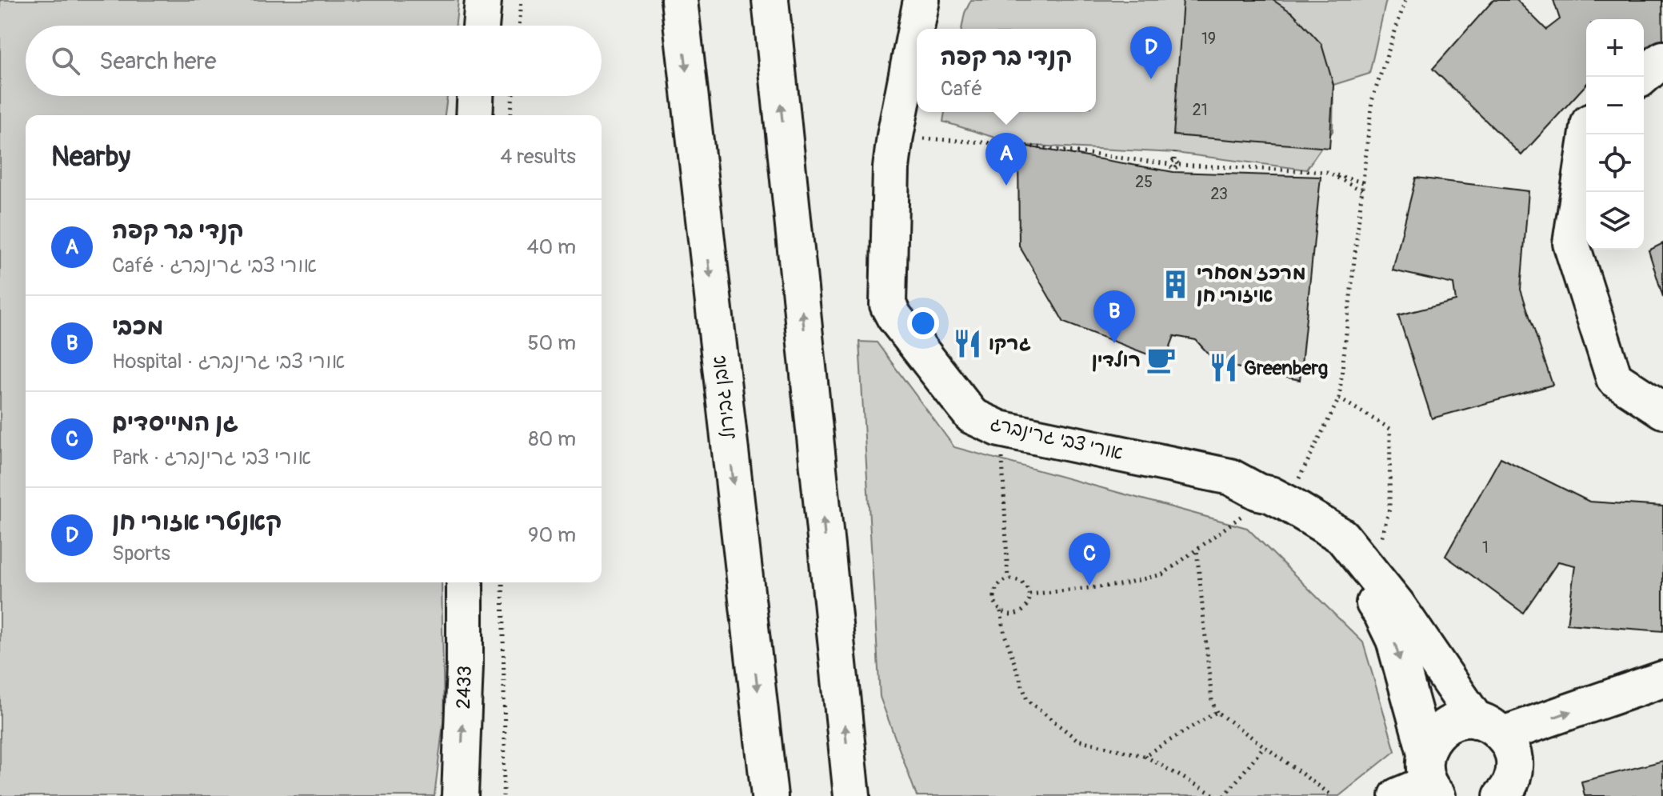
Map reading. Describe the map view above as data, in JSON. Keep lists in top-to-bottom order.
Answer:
{
  "streets": {
    "street": ["אבן גבירול", "אורי צבי גרינברג", "2433"]
  },
  "one_way": ["2433"],
  "places": {
    "building": ["מרכז מסחרי איזורי חן"],
    "restaurant": ["גרקו", "Greenberg"],
    "cafe": ["רולדין"]
  },
  "house_numbers": [
    "19",
    "21",
    "25",
    "23",
    "1"
  ],
  "page": {
    "map_buttons": ["+", "−"],
    "search": "Search here",
    "pins": [
      "D",
      "A",
      "B",
      "C"
    ],
    "popup": ["קנדי בר קפה", "Café"],
    "heading": ["Nearby", "4 results"],
    "list": [
      {
        "mark": "A",
        "name": "קנדי בר קפה",
        "note": "Café · אורי צבי גרינברג",
        "value": "40 m"
      },
      {
        "mark": "B",
        "name": "מכבי",
        "note": "Hospital · אורי צבי גרינברג",
        "value": "50 m"
      },
      {
        "mark": "C",
        "name": "גן המייסדים",
        "note": "Park · אורי צבי גרינברג",
        "value": "80 m"
      },
      {
        "mark": "D",
        "name": "קאנטרי אזורי חן",
        "note": "Sports",
        "value": "90 m"
      }
    ]
  }
}
